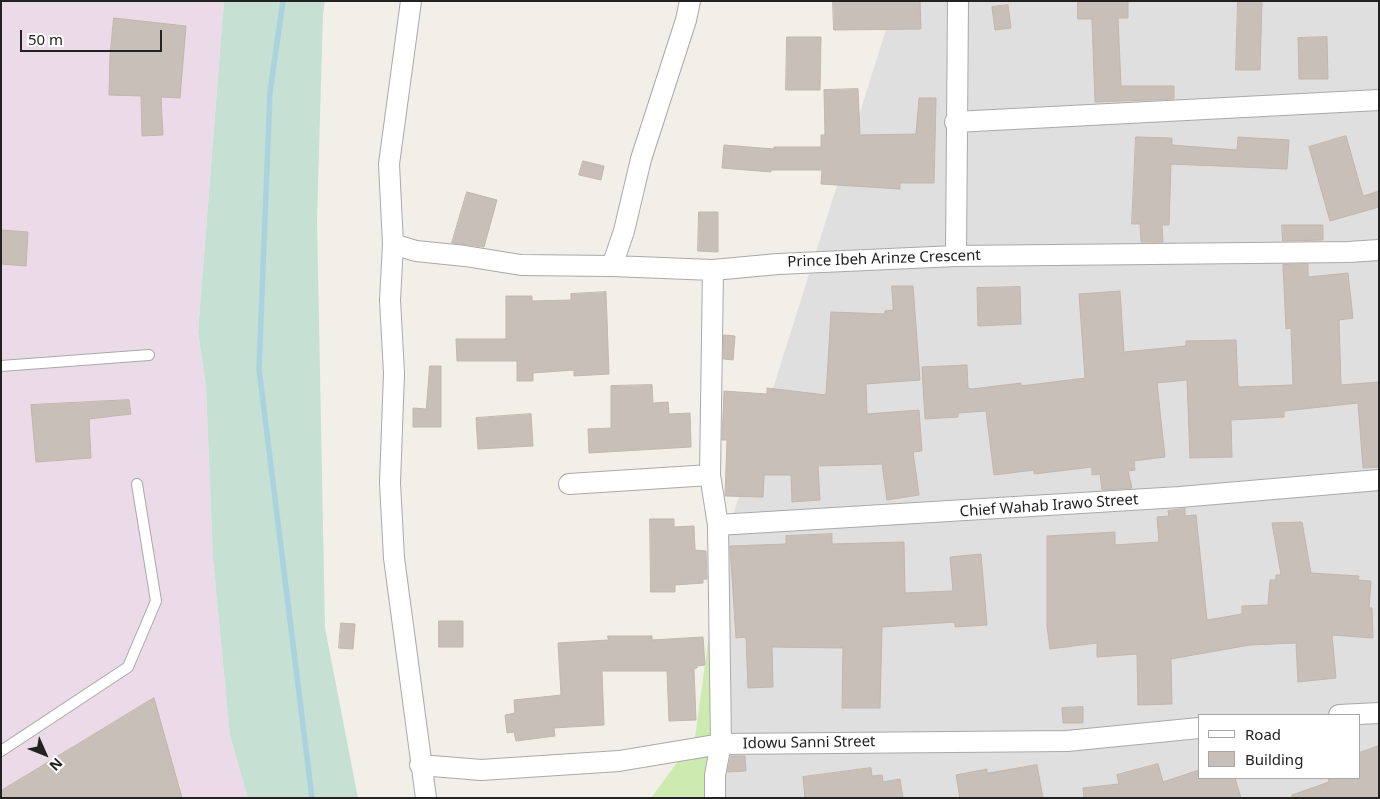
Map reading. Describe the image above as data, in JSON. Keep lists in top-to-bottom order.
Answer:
{
  "streets": {
    "street": ["Prince Ibeh Arinze Crescent", "Chief Wahab Irawo Street", "Idowu Sanni Street"]
  },
  "legend": ["Road", "Building"],
  "scale_bar": "50 m",
  "north": "bottom right"
}
